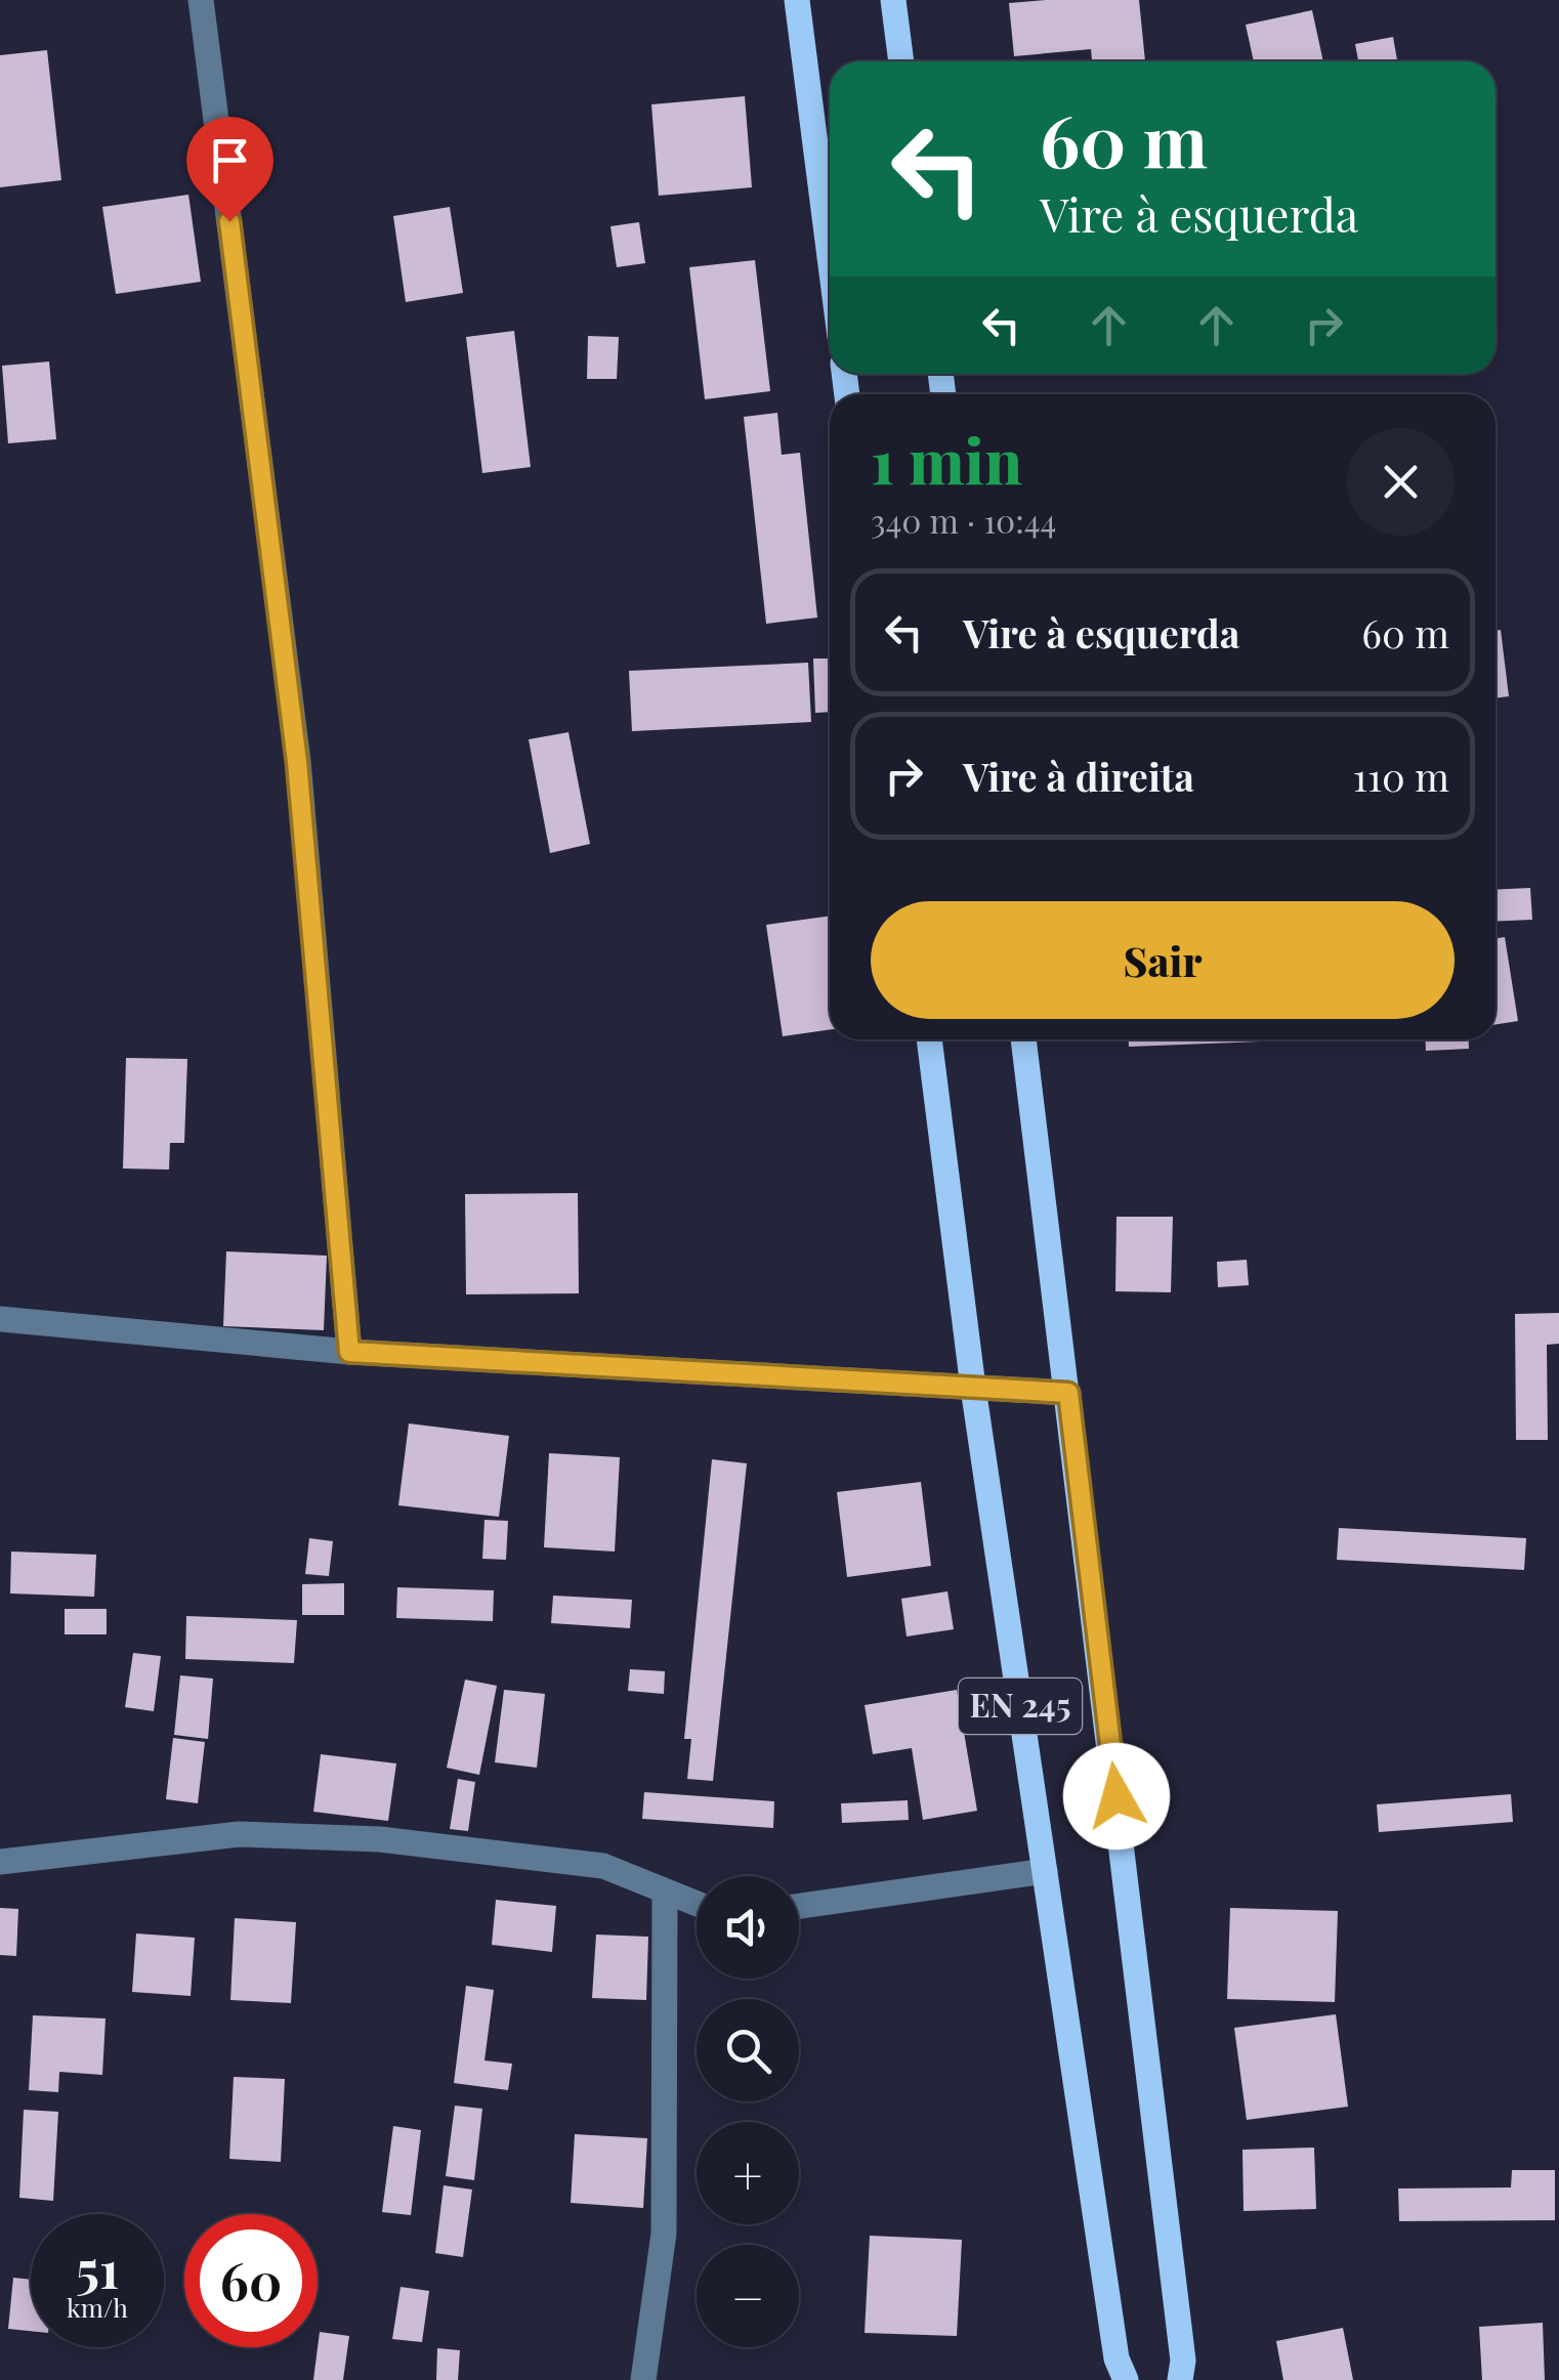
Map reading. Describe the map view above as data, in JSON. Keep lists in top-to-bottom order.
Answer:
{
  "streets": {
    "main road": ["EN 245"]
  },
  "page": {
    "turn": ["60 m", "Vire à esquerda"],
    "heading": ["1 min", "340 m · 10:44"],
    "list": [
      {
        "name": "Vire à esquerda",
        "value": "60 m"
      },
      {
        "name": "Vire à direita",
        "value": "110 m"
      }
    ],
    "buttons": "Sair",
    "map_buttons": ["+", "−"],
    "speed": "51 km/h",
    "limit": "60"
  }
}
